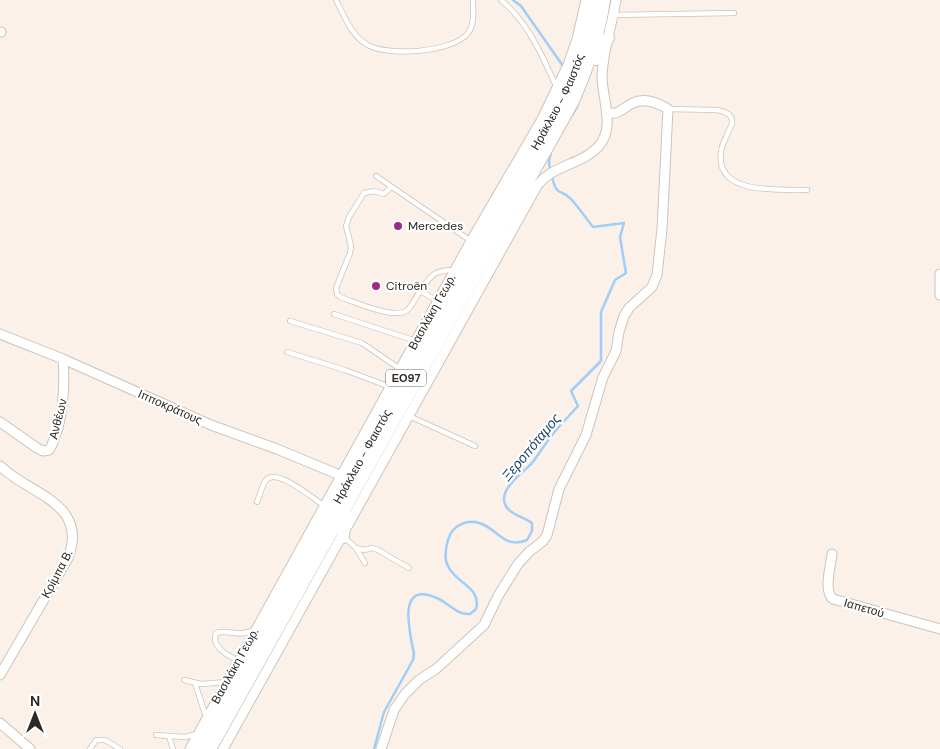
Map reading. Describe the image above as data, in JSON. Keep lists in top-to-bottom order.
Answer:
{
  "streets": {
    "main road": ["Ηράκλειο - Φαιστός", "ΕΟ97"],
    "street": [
      "Βασιλάκη Γεωρ.",
      "Ιπποκράτους",
      "Ανθέων",
      "Κρίμπα Β.",
      "Ιαπετού"
    ]
  },
  "crossings": [
    ["Βασιλάκη Γεωρ.", "Ιπποκράτους"],
    ["Ιπποκράτους", "Ανθέων"]
  ],
  "water": ["Ξεροπόταμος"],
  "places": ["Mercedes", "Citroën"],
  "north": "top"
}
